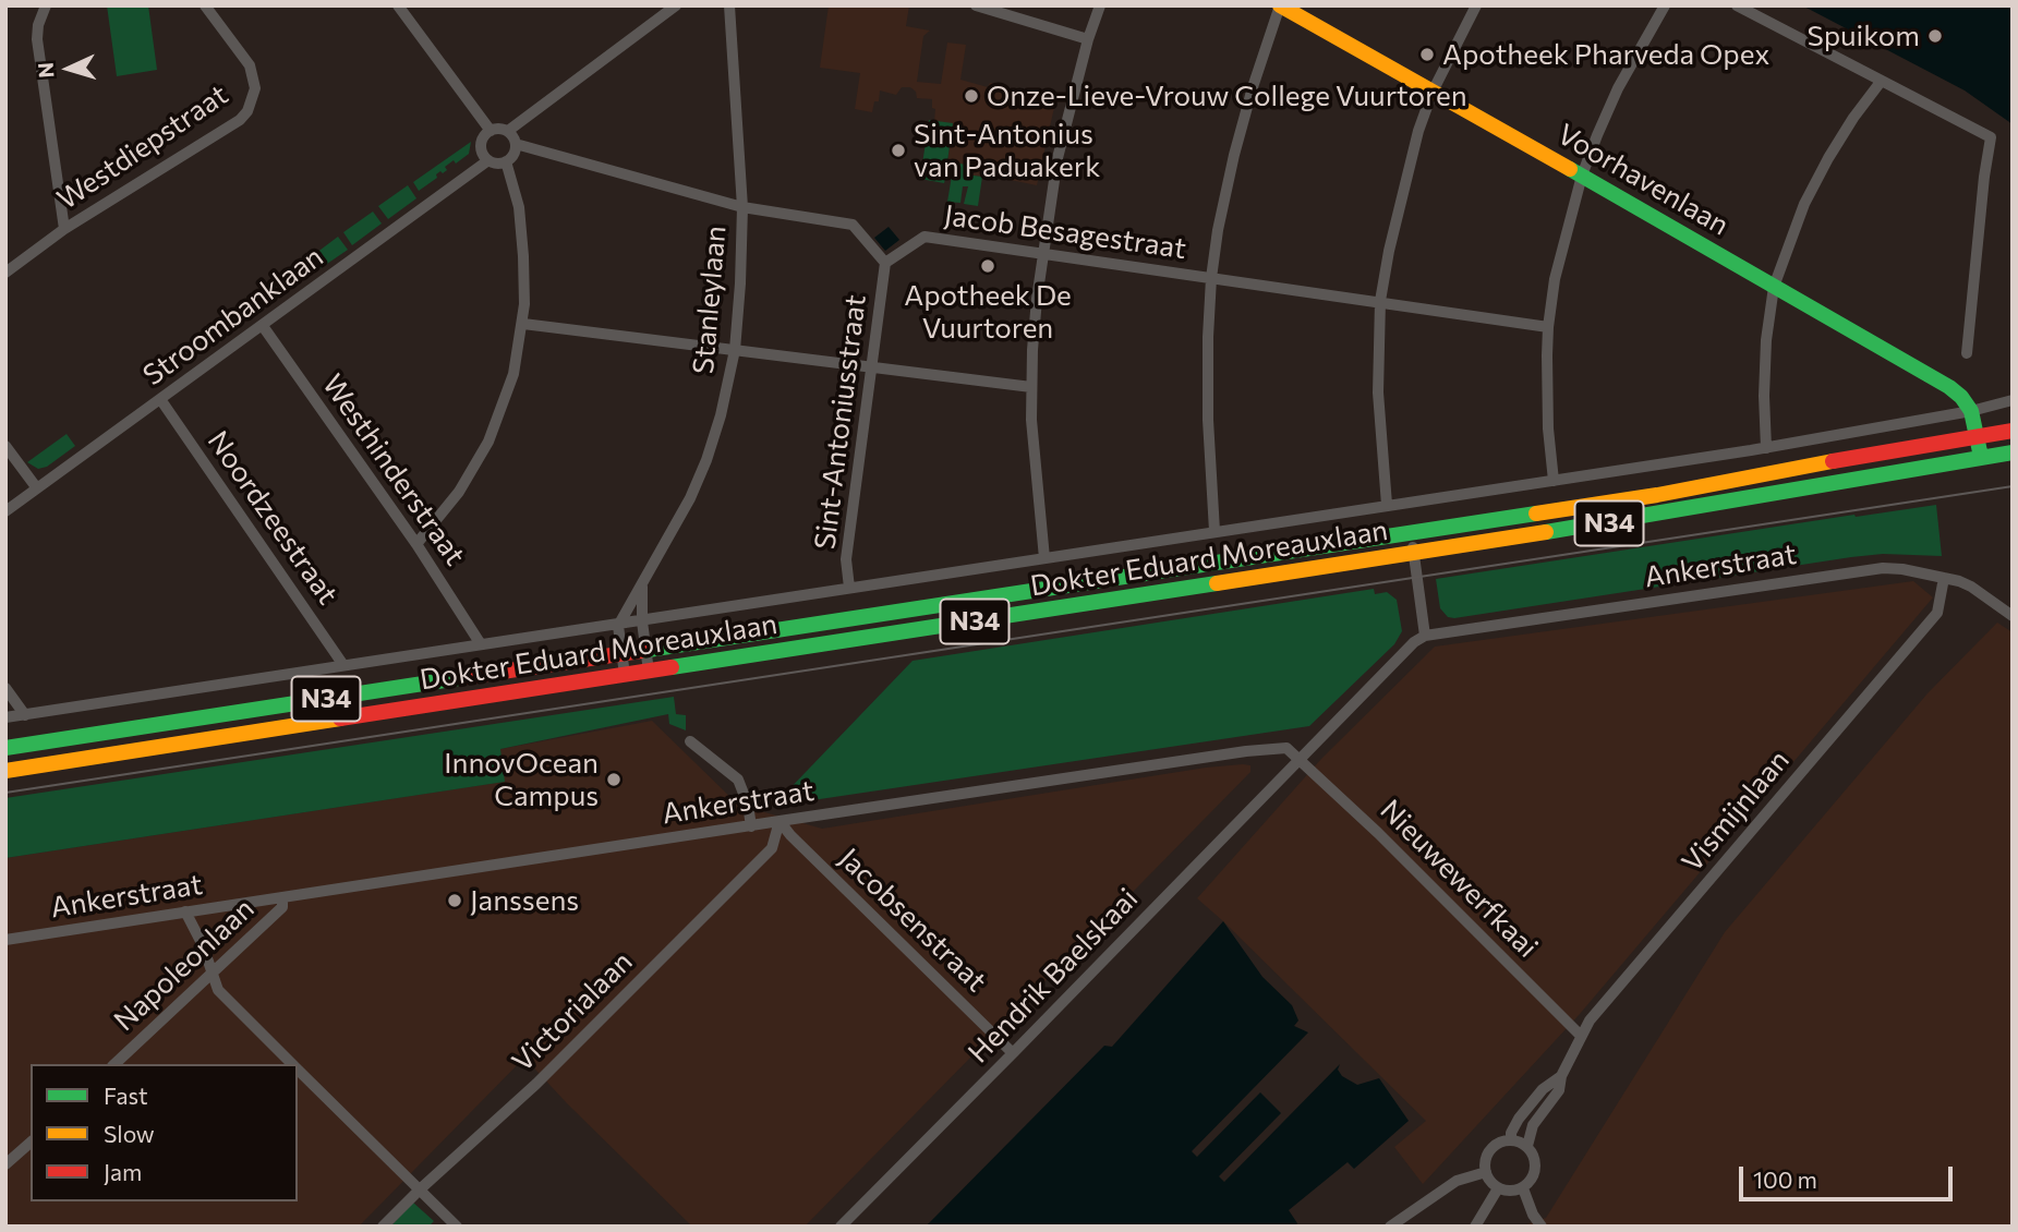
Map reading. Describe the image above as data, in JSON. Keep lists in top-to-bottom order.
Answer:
{
  "streets": {
    "main road": ["Voorhavenlaan", "N34", "Dokter Eduard Moreauxlaan"],
    "street": [
      "Westdiepstraat",
      "Jacob Besagestraat",
      "Stanleylaan",
      "Stroombanklaan",
      "Sint-Antoniusstraat",
      "Westhinderstraat",
      "Noordzeestraat",
      "Ankerstraat",
      "Vismijnlaan",
      "Nieuwewerfkaai",
      "Jacobsenstraat",
      "Napoleonlaan",
      "Hendrik Baelskaai",
      "Victorialaan"
    ]
  },
  "crossings": [
    ["Voorhavenlaan", "Dokter Eduard Moreauxlaan"],
    ["Jacob Besagestraat", "Sint-Antoniusstraat"],
    ["Stanleylaan", "Dokter Eduard Moreauxlaan"],
    ["Stroombanklaan", "Westhinderstraat"],
    ["Stroombanklaan", "Noordzeestraat"],
    ["Sint-Antoniusstraat", "Dokter Eduard Moreauxlaan"],
    ["Westhinderstraat", "Dokter Eduard Moreauxlaan"],
    ["Noordzeestraat", "Dokter Eduard Moreauxlaan"],
    ["Ankerstraat", "Vismijnlaan"],
    ["Ankerstraat", "Nieuwewerfkaai"],
    ["Ankerstraat", "Jacobsenstraat"],
    ["Ankerstraat", "Napoleonlaan"],
    ["Ankerstraat", "Hendrik Baelskaai"],
    ["Ankerstraat", "Victorialaan"],
    ["Vismijnlaan", "Nieuwewerfkaai"],
    ["Nieuwewerfkaai", "Hendrik Baelskaai"],
    ["Jacobsenstraat", "Hendrik Baelskaai"],
    ["Jacobsenstraat", "Victorialaan"]
  ],
  "places": [
    "Spuikom",
    "Apotheek Pharveda Opex",
    "Onze-Lieve-Vrouw College Vuurtoren",
    "Sint-Antonius van Paduakerk",
    "Apotheek De Vuurtoren",
    "InnovOcean Campus",
    "Janssens"
  ],
  "legend": ["Fast", "Slow", "Jam"],
  "scale_bar": "100 m",
  "north": "left"
}
